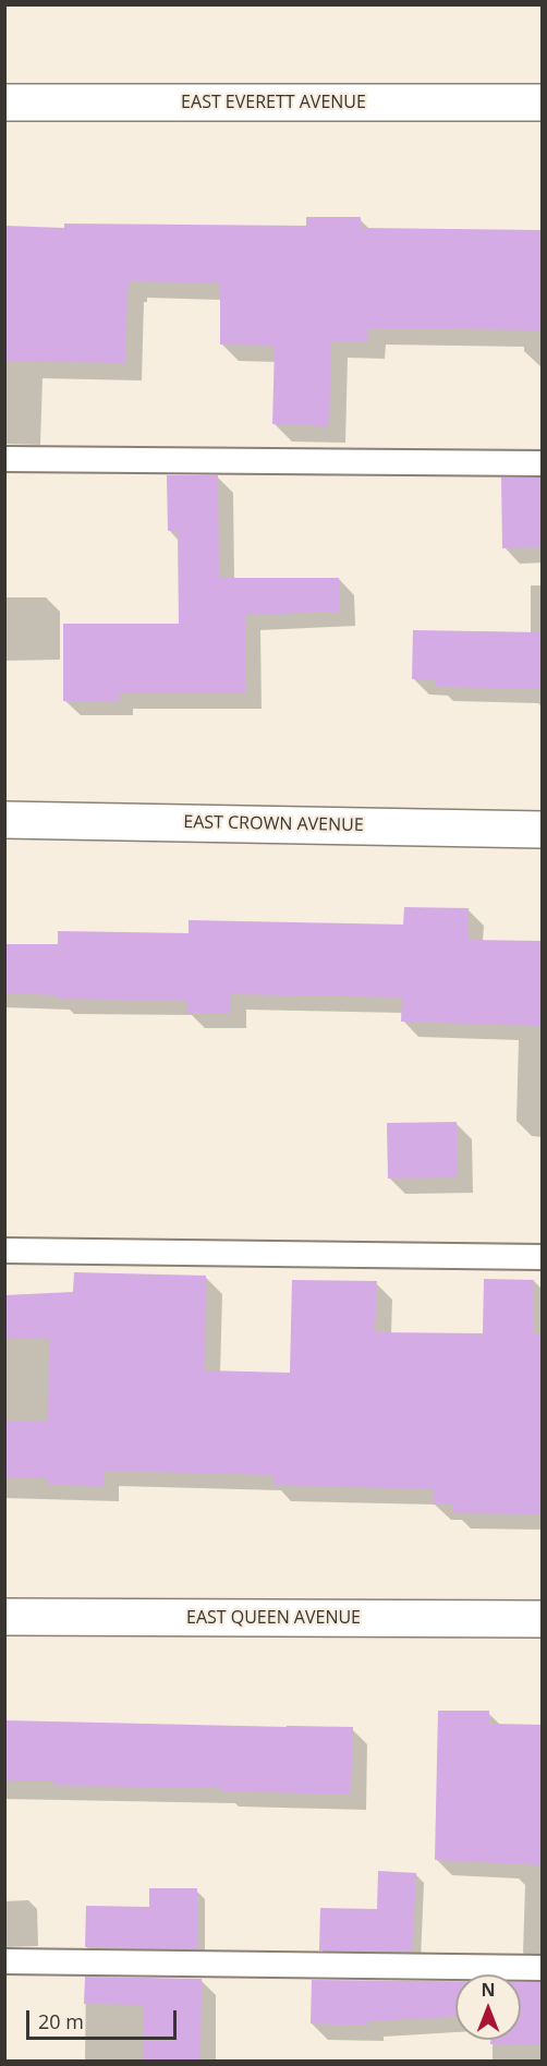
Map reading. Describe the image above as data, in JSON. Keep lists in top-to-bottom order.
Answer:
{
  "streets": {
    "street": ["EAST EVERETT AVENUE", "EAST CROWN AVENUE", "EAST QUEEN AVENUE"]
  },
  "scale_bar": "20 m",
  "north": "top"
}
